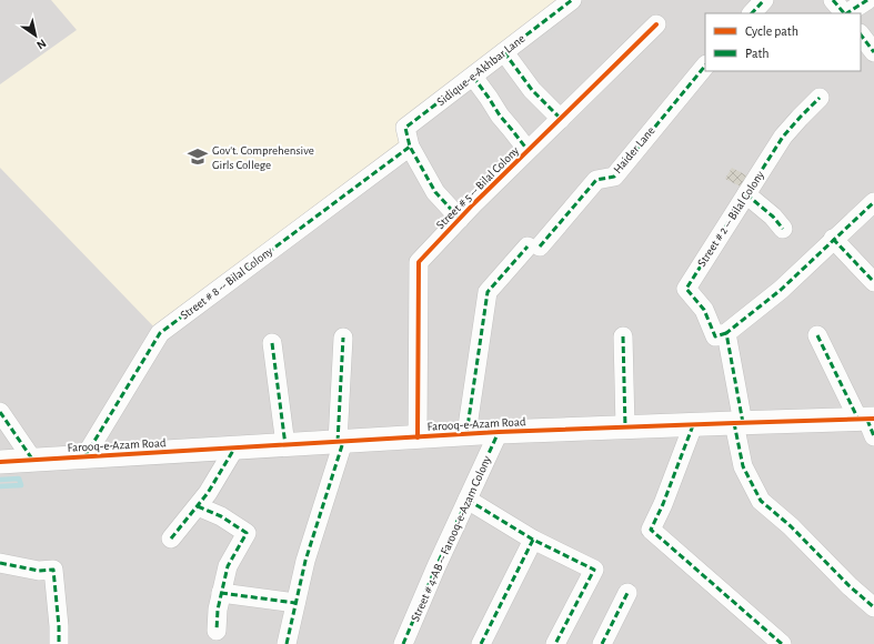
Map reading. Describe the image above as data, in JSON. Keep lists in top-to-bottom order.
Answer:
{
  "streets": {
    "street": [
      "Sidique-e-Akhbar Lane",
      "Haider Lane",
      "Street # 5 -- Bilal Colony",
      "Street # 2 -- Bilal Colony",
      "Street # 8 -- Bilal Colony",
      "Farooq-e-Azam Road",
      "Street # 4-AB -- Farooq-e-Azam Colony"
    ]
  },
  "crossings": [
    ["Sidique-e-Akhbar Lane", "Street # 8 -- Bilal Colony"],
    ["Haider Lane", "Farooq-e-Azam Road"],
    ["Street # 5 -- Bilal Colony", "Farooq-e-Azam Road"],
    ["Street # 8 -- Bilal Colony", "Farooq-e-Azam Road"],
    ["Farooq-e-Azam Road", "Street # 4-AB -- Farooq-e-Azam Colony"]
  ],
  "places": {
    "school or university": ["Gov't. Comprehensive Girls College"]
  },
  "legend": ["Cycle path", "Path"],
  "north": "bottom right"
}
